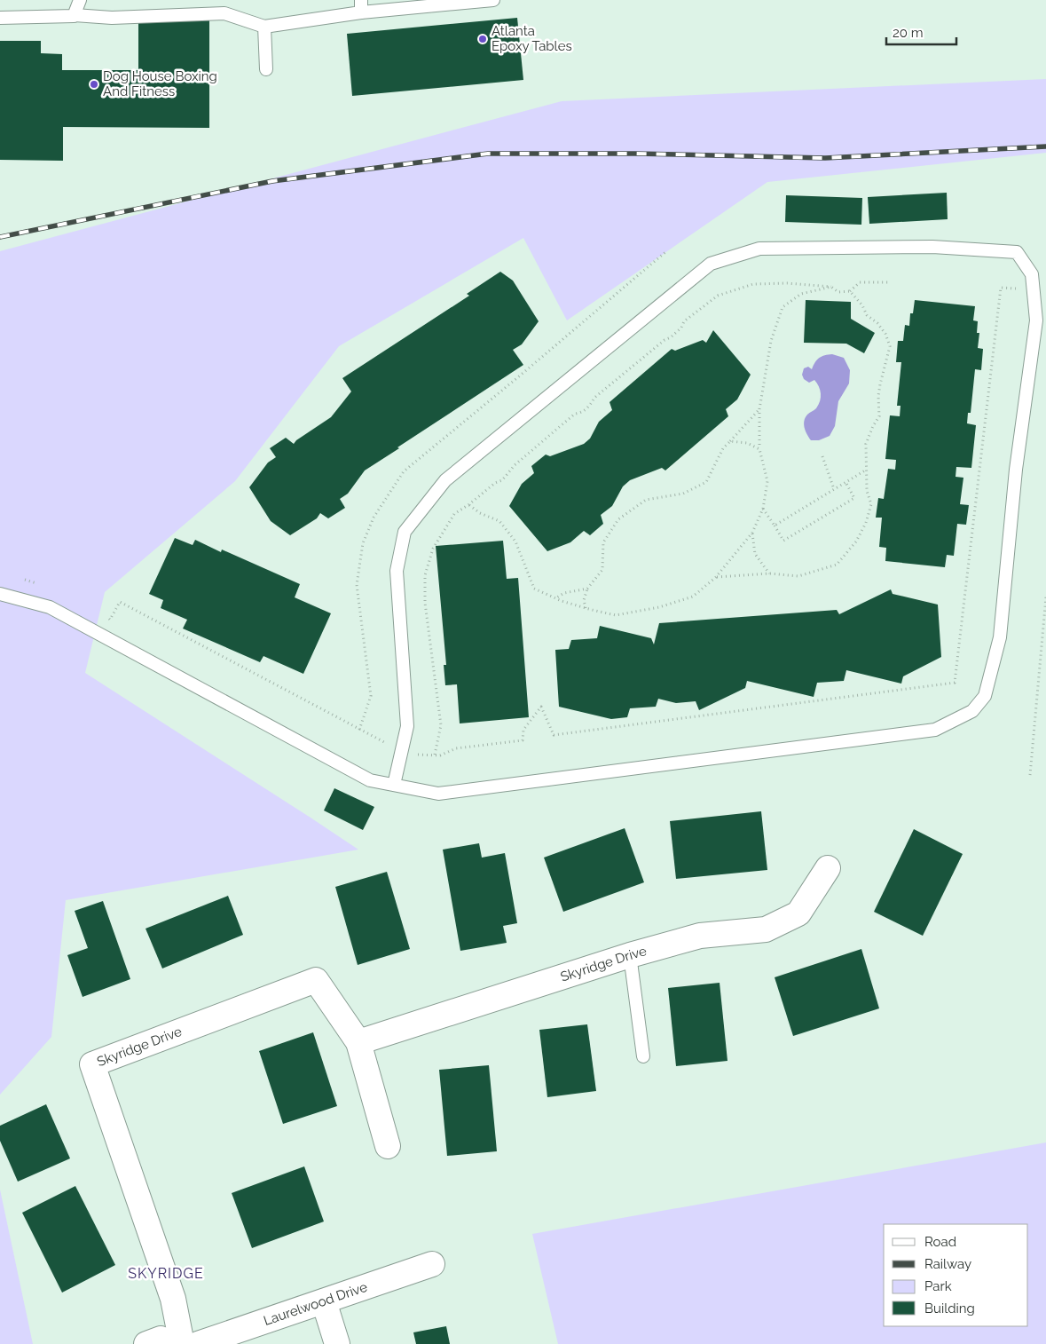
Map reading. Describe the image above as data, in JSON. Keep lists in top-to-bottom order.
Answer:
{
  "streets": {
    "street": ["Skyridge Drive", "Laurelwood Drive"]
  },
  "districts": ["SKYRIDGE"],
  "places": ["Atlanta Epoxy Tables", "Dog House Boxing And Fitness"],
  "legend": [
    "Road",
    "Railway",
    "Park",
    "Building"
  ],
  "scale_bar": "20 m"
}
